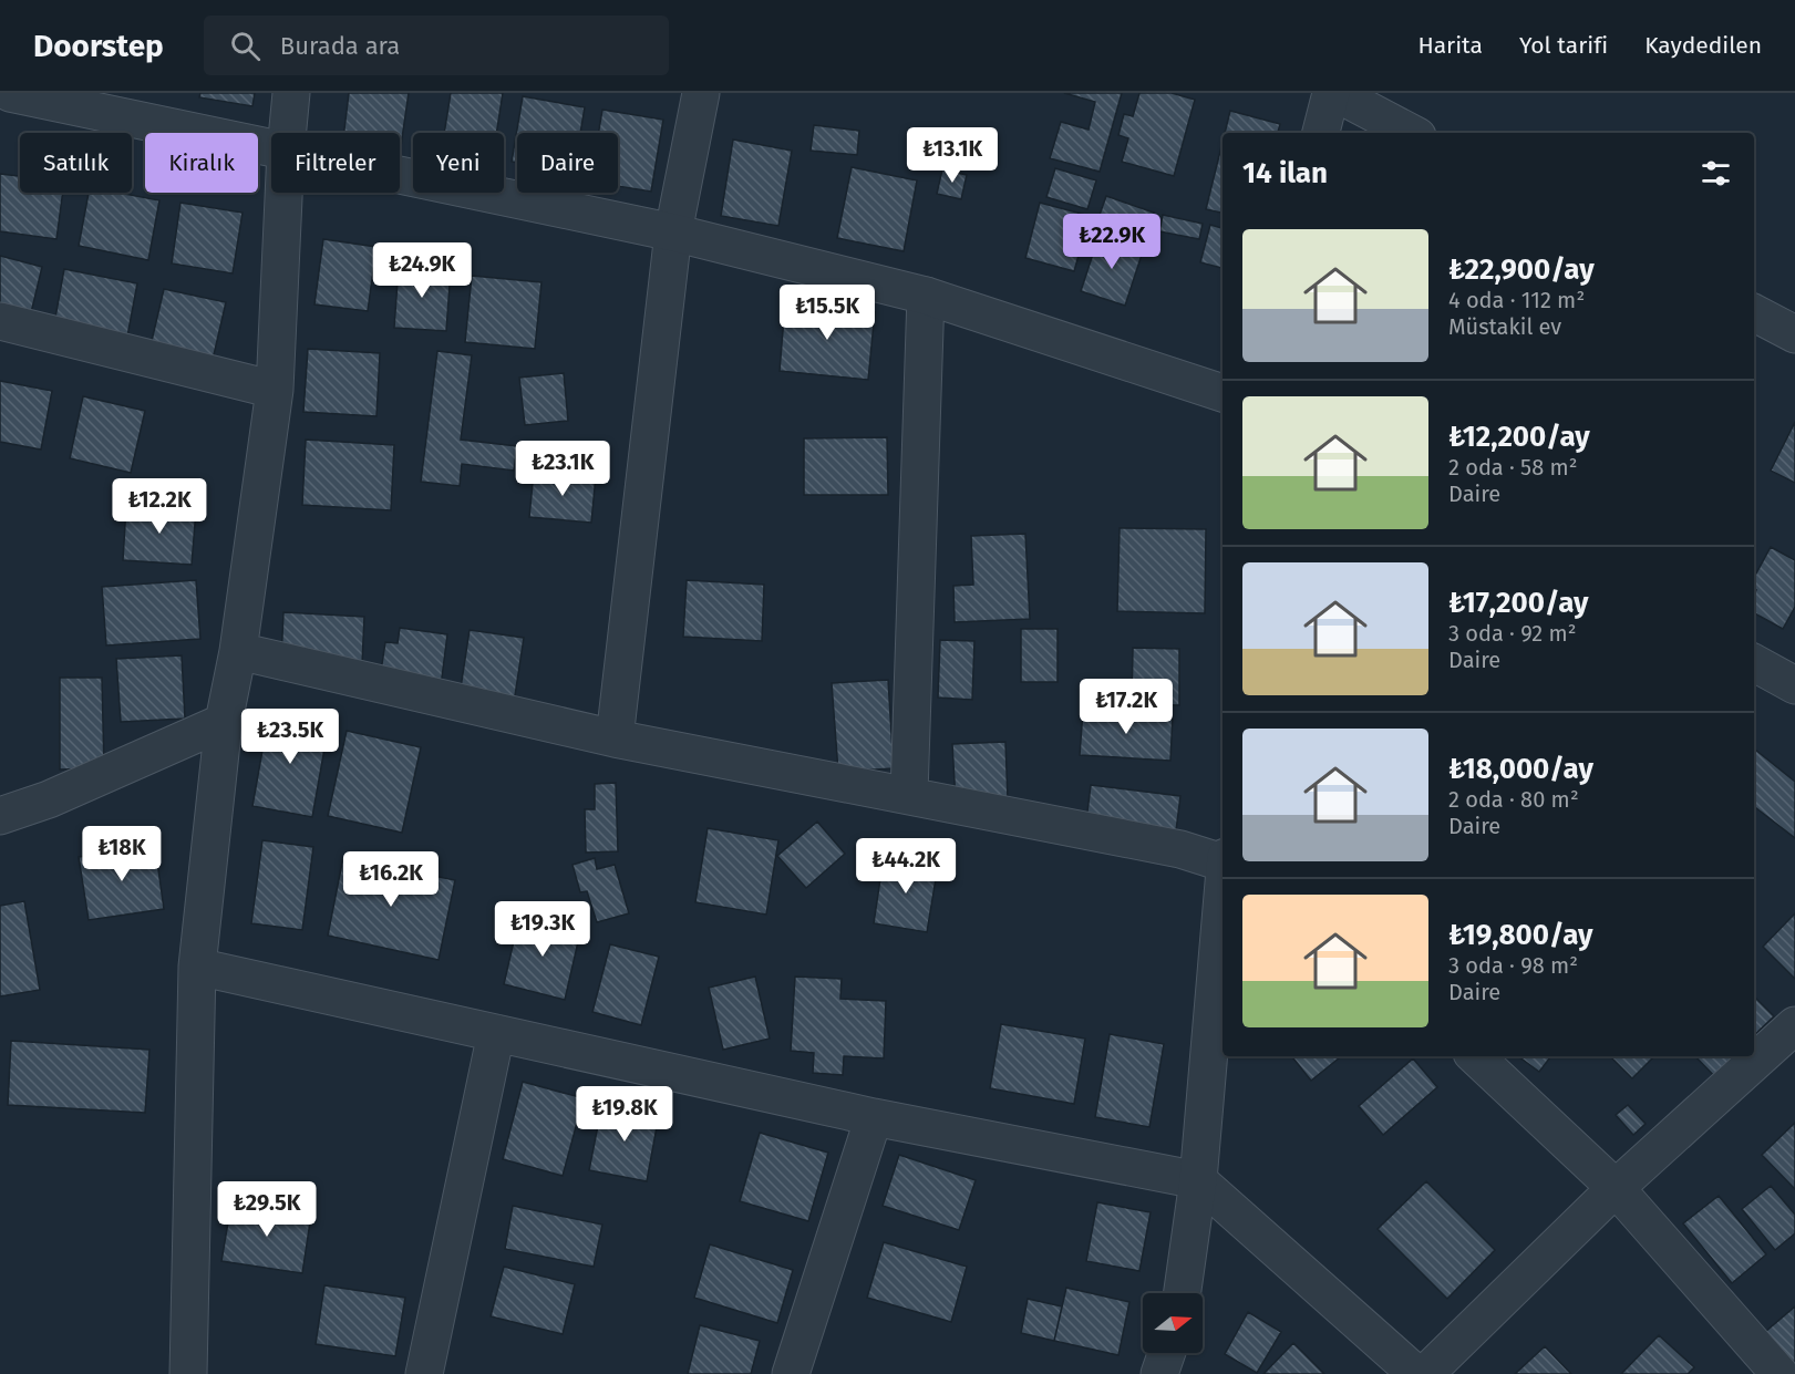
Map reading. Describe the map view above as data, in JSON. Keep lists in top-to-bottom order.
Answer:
{
  "north": "right",
  "page": {
    "header": "Doorstep",
    "search": "Burada ara",
    "nav": ["Harita", "Yol tarifi", "Kaydedilen"],
    "price": [
      "₺13.1K",
      "₺22.9K",
      "₺24.9K",
      "₺15.5K",
      "₺23.1K",
      "₺12.2K",
      "₺17.2K",
      "₺23.5K",
      "₺18K",
      "₺44.2K",
      "₺16.2K",
      "₺19.3K",
      "₺19.8K",
      "₺29.5K"
    ],
    "chip": [
      "Satılık",
      "Kiralık",
      "Filtreler",
      "Yeni",
      "Daire"
    ],
    "heading": "14 ilan",
    "list": [
      {
        "name": "₺22,900/ay",
        "note": "4 oda · 112 m² · Müstakil ev"
      },
      {
        "name": "₺12,200/ay",
        "note": "2 oda · 58 m² · Daire"
      },
      {
        "name": "₺17,200/ay",
        "note": "3 oda · 92 m² · Daire"
      },
      {
        "name": "₺18,000/ay",
        "note": "2 oda · 80 m² · Daire"
      },
      {
        "name": "₺19,800/ay",
        "note": "3 oda · 98 m² · Daire"
      }
    ]
  }
}
